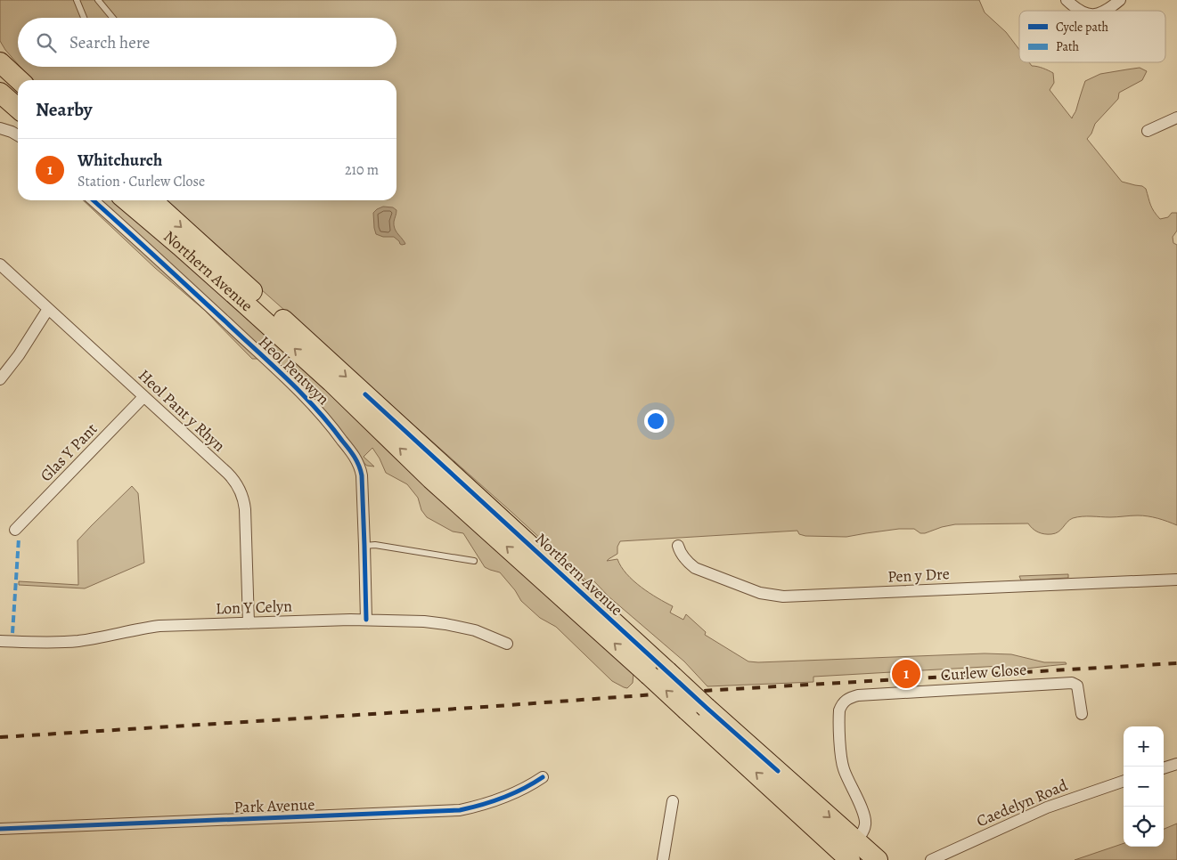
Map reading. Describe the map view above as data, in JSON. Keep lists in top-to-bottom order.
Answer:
{
  "streets": {
    "highway": ["Northern Avenue"],
    "street": [
      "Heol Pentwyn",
      "Heol Pant y Rhyn",
      "Glas Y Pant",
      "Pen y Dre",
      "Lon Y Celyn",
      "Curlew Close",
      "Caedelyn Road",
      "Park Avenue"
    ]
  },
  "crossings": [
    ["Northern Avenue", "Curlew Close"],
    ["Heol Pentwyn", "Lon Y Celyn"],
    ["Heol Pant y Rhyn", "Glas Y Pant"],
    ["Heol Pant y Rhyn", "Lon Y Celyn"]
  ],
  "legend": ["Cycle path", "Path"],
  "page": {
    "search": "Search here",
    "heading": "Nearby",
    "list": [
      {
        "mark": "1",
        "name": "Whitchurch",
        "note": "Station · Curlew Close",
        "value": "210 m"
      }
    ],
    "pins": "1",
    "map_buttons": ["+", "−"]
  }
}
